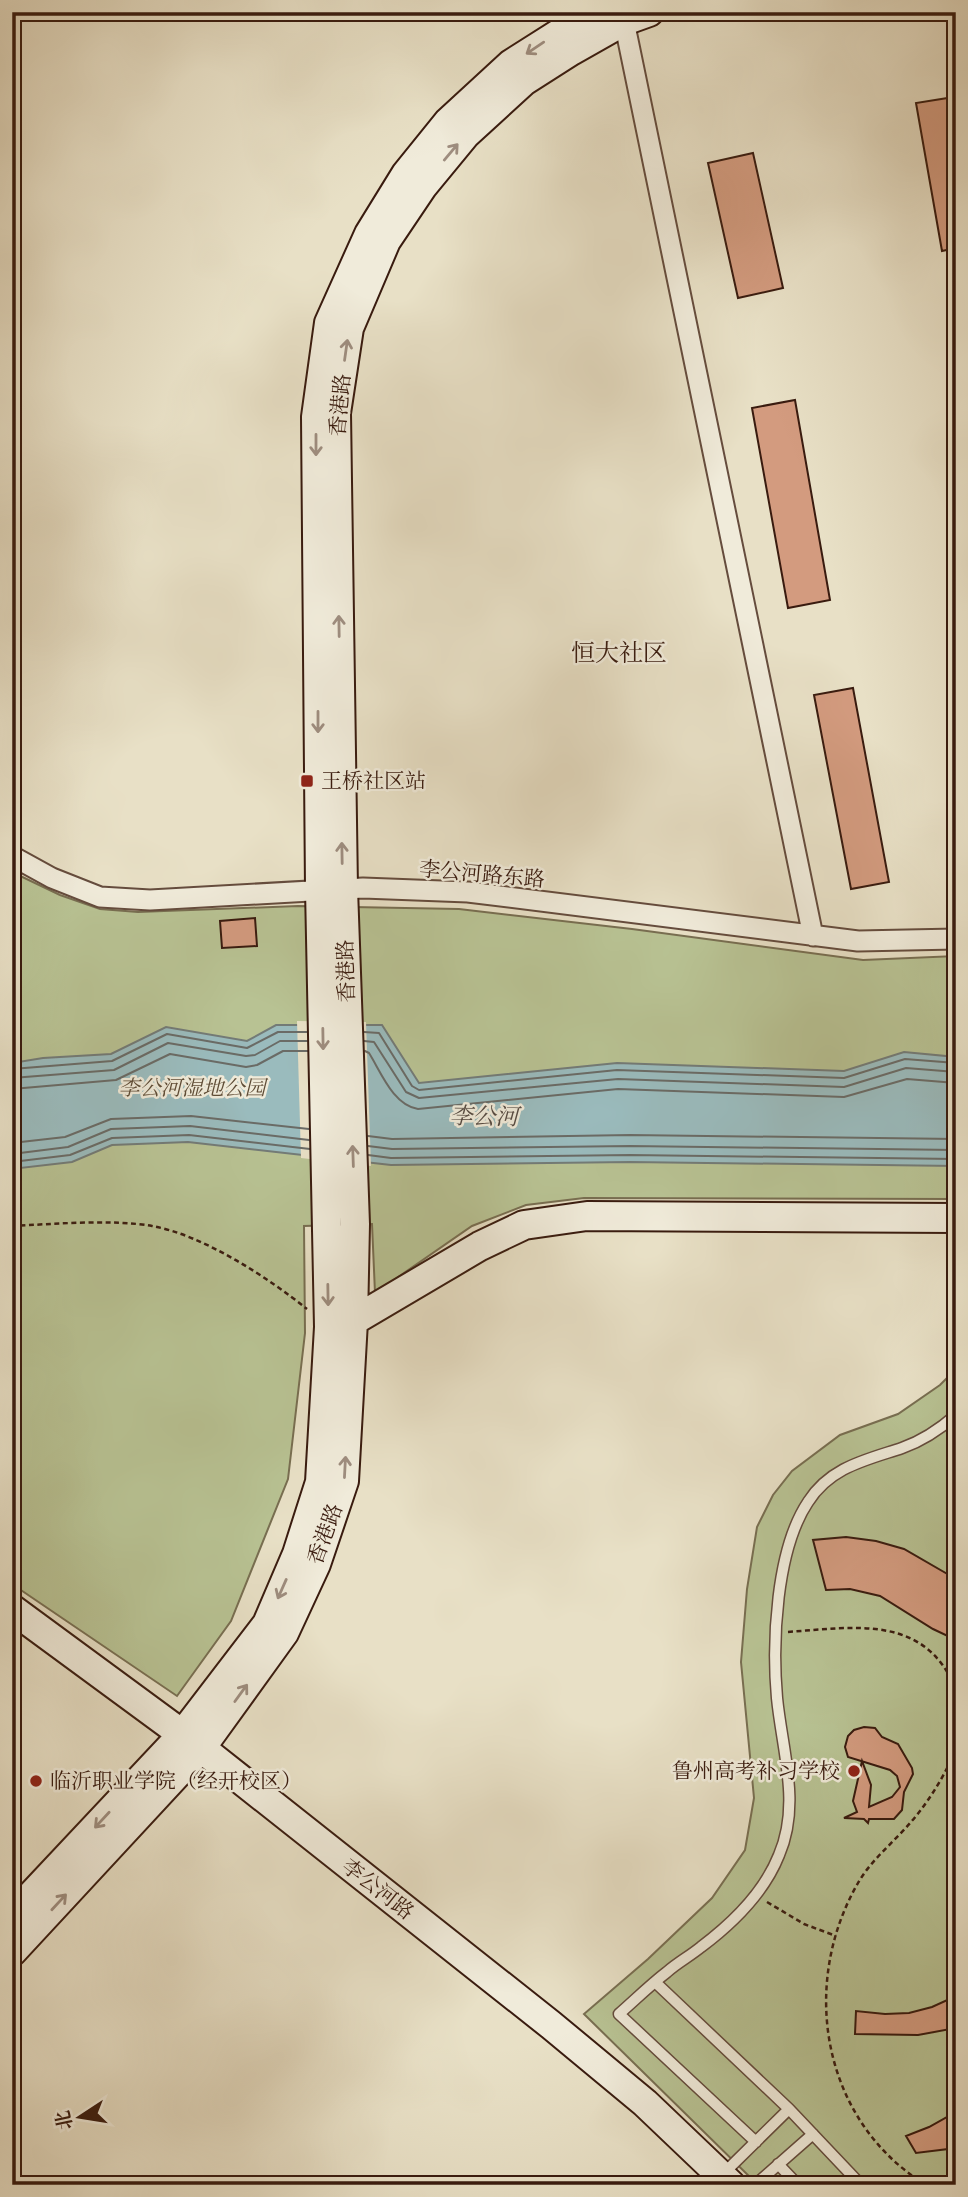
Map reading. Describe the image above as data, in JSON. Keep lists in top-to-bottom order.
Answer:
{
  "streets": {
    "main road": ["香港路", "李公河路"],
    "street": ["李公河路东路"]
  },
  "crossings": [
    ["香港路", "李公河路东路"],
    ["香港路", "李公河路"]
  ],
  "districts": ["恒大社区"],
  "water": ["李公河"],
  "parks": ["李公河湿地公园"],
  "places": {
    "transit": ["王桥社区站"],
    "other": ["鲁州高考补习学校", "临沂职业学院（经开校区）"]
  },
  "north": "left"
}
